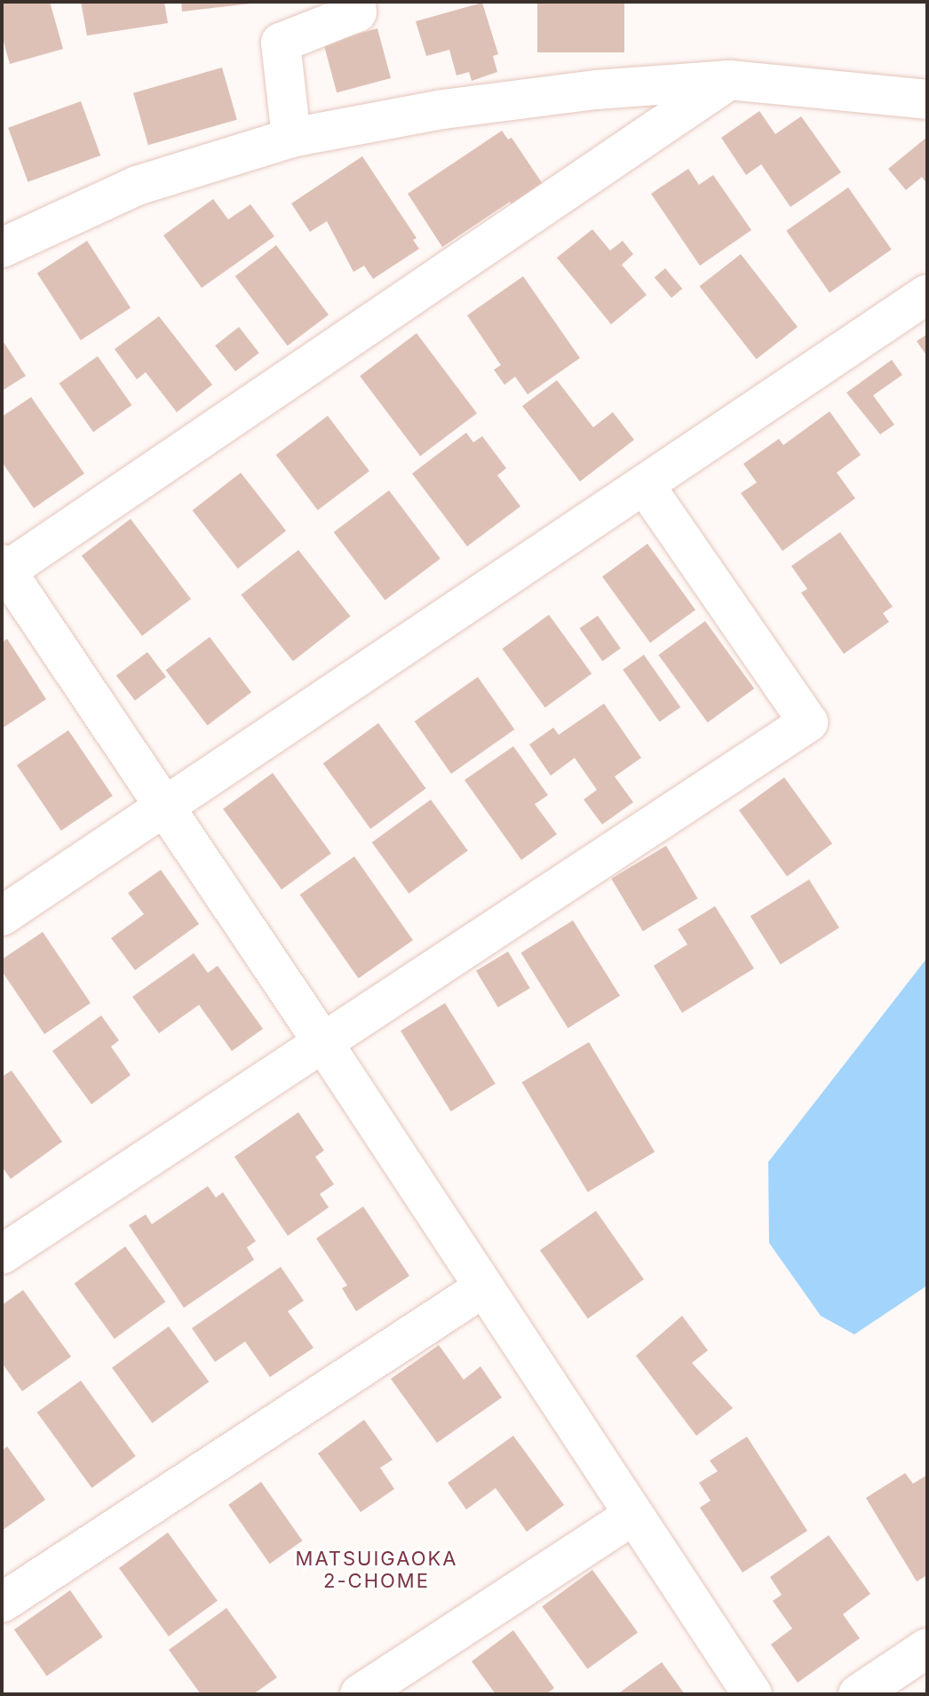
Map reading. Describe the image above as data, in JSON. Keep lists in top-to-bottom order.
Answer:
{
  "districts": ["MATSUIGAOKA 2-CHOME"]
}
